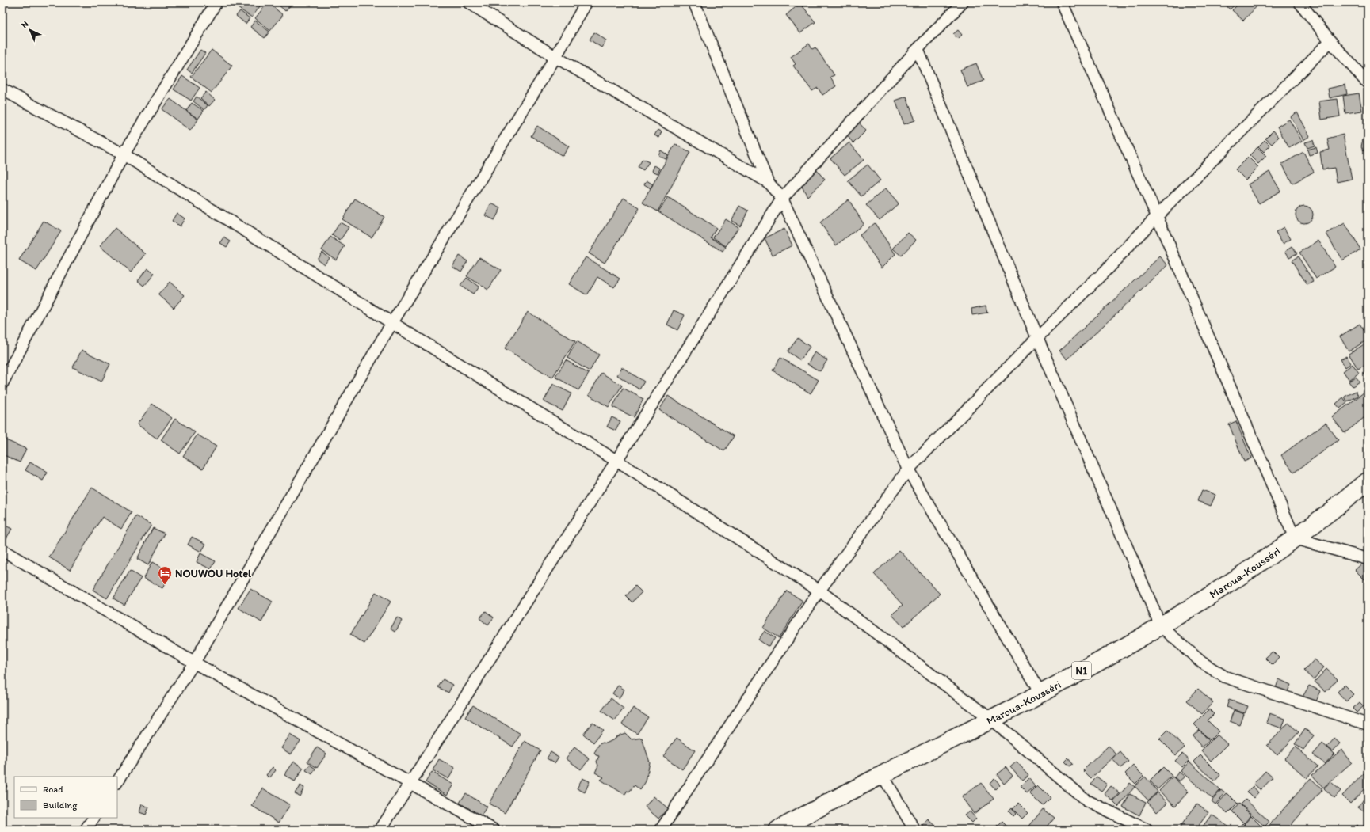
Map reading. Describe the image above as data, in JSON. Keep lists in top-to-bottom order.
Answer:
{
  "streets": {
    "highway": ["Maroua-Kousséri", "N1"]
  },
  "places": {
    "hotel": ["NOUWOU Hotel"]
  },
  "legend": ["Road", "Building"],
  "north": "top left"
}
